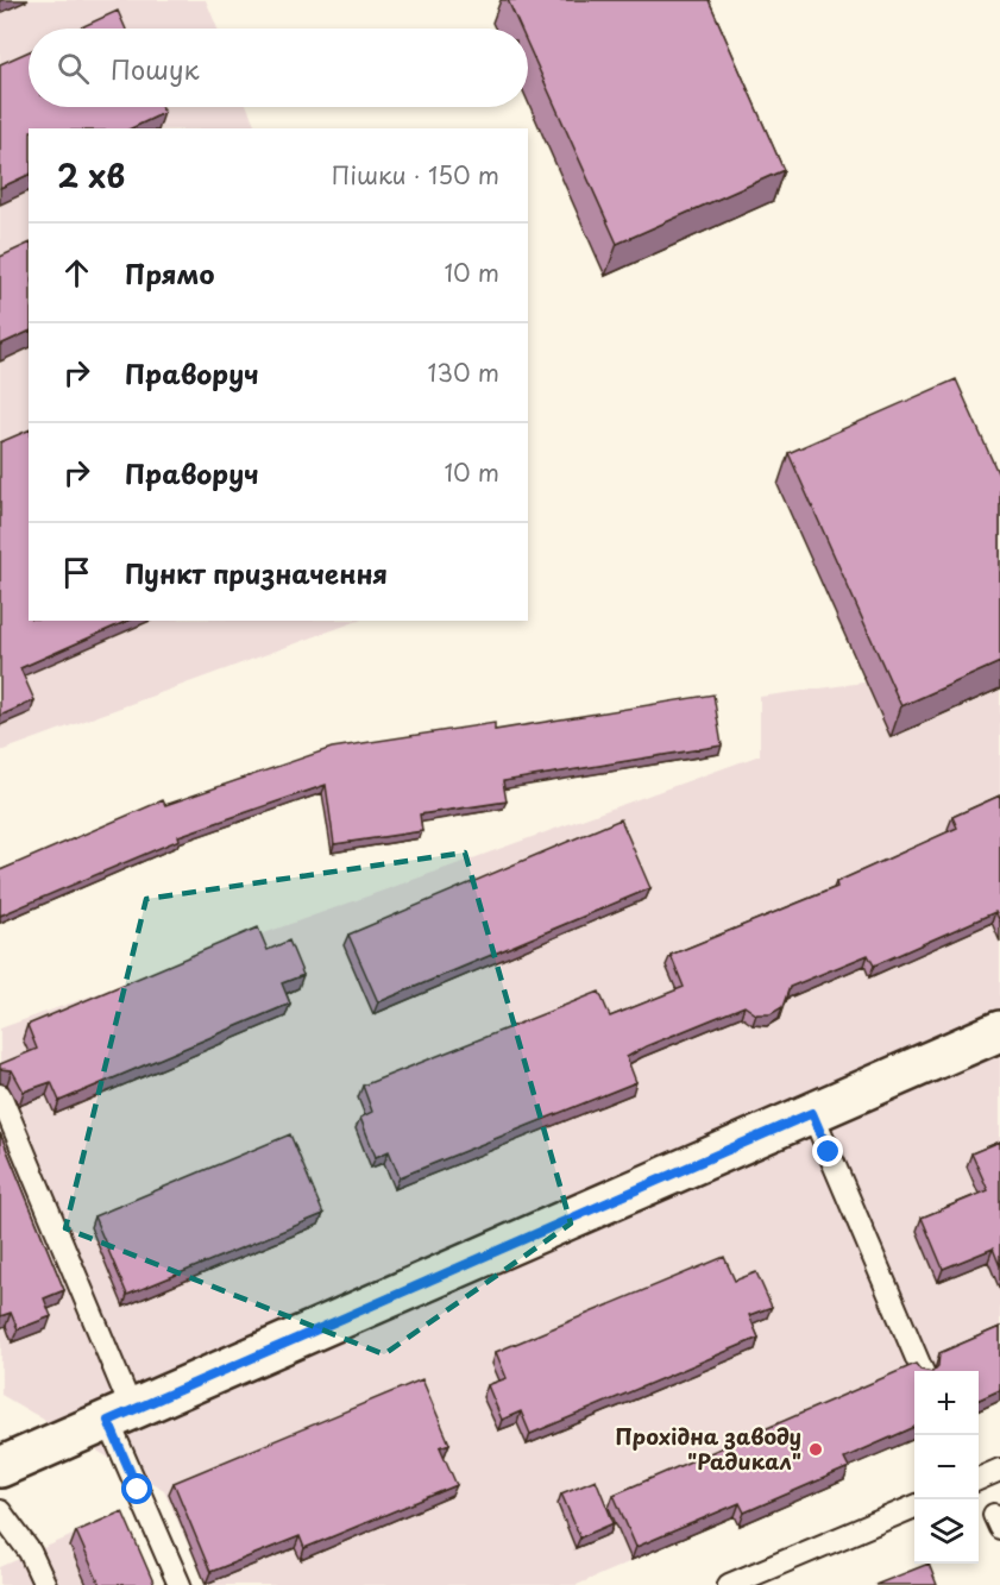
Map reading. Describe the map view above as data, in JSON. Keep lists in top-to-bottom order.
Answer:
{
  "places": ["Прохідна заводу \"Радикал\""],
  "page": {
    "search": "Пошук",
    "heading": ["2 хв", "Пішки · 150 m"],
    "list": [
      ["Прямо", "10 m"],
      ["Праворуч", "130 m"],
      ["Праворуч", "10 m"],
      "Пункт призначення"
    ],
    "map_buttons": ["+", "−"]
  }
}
